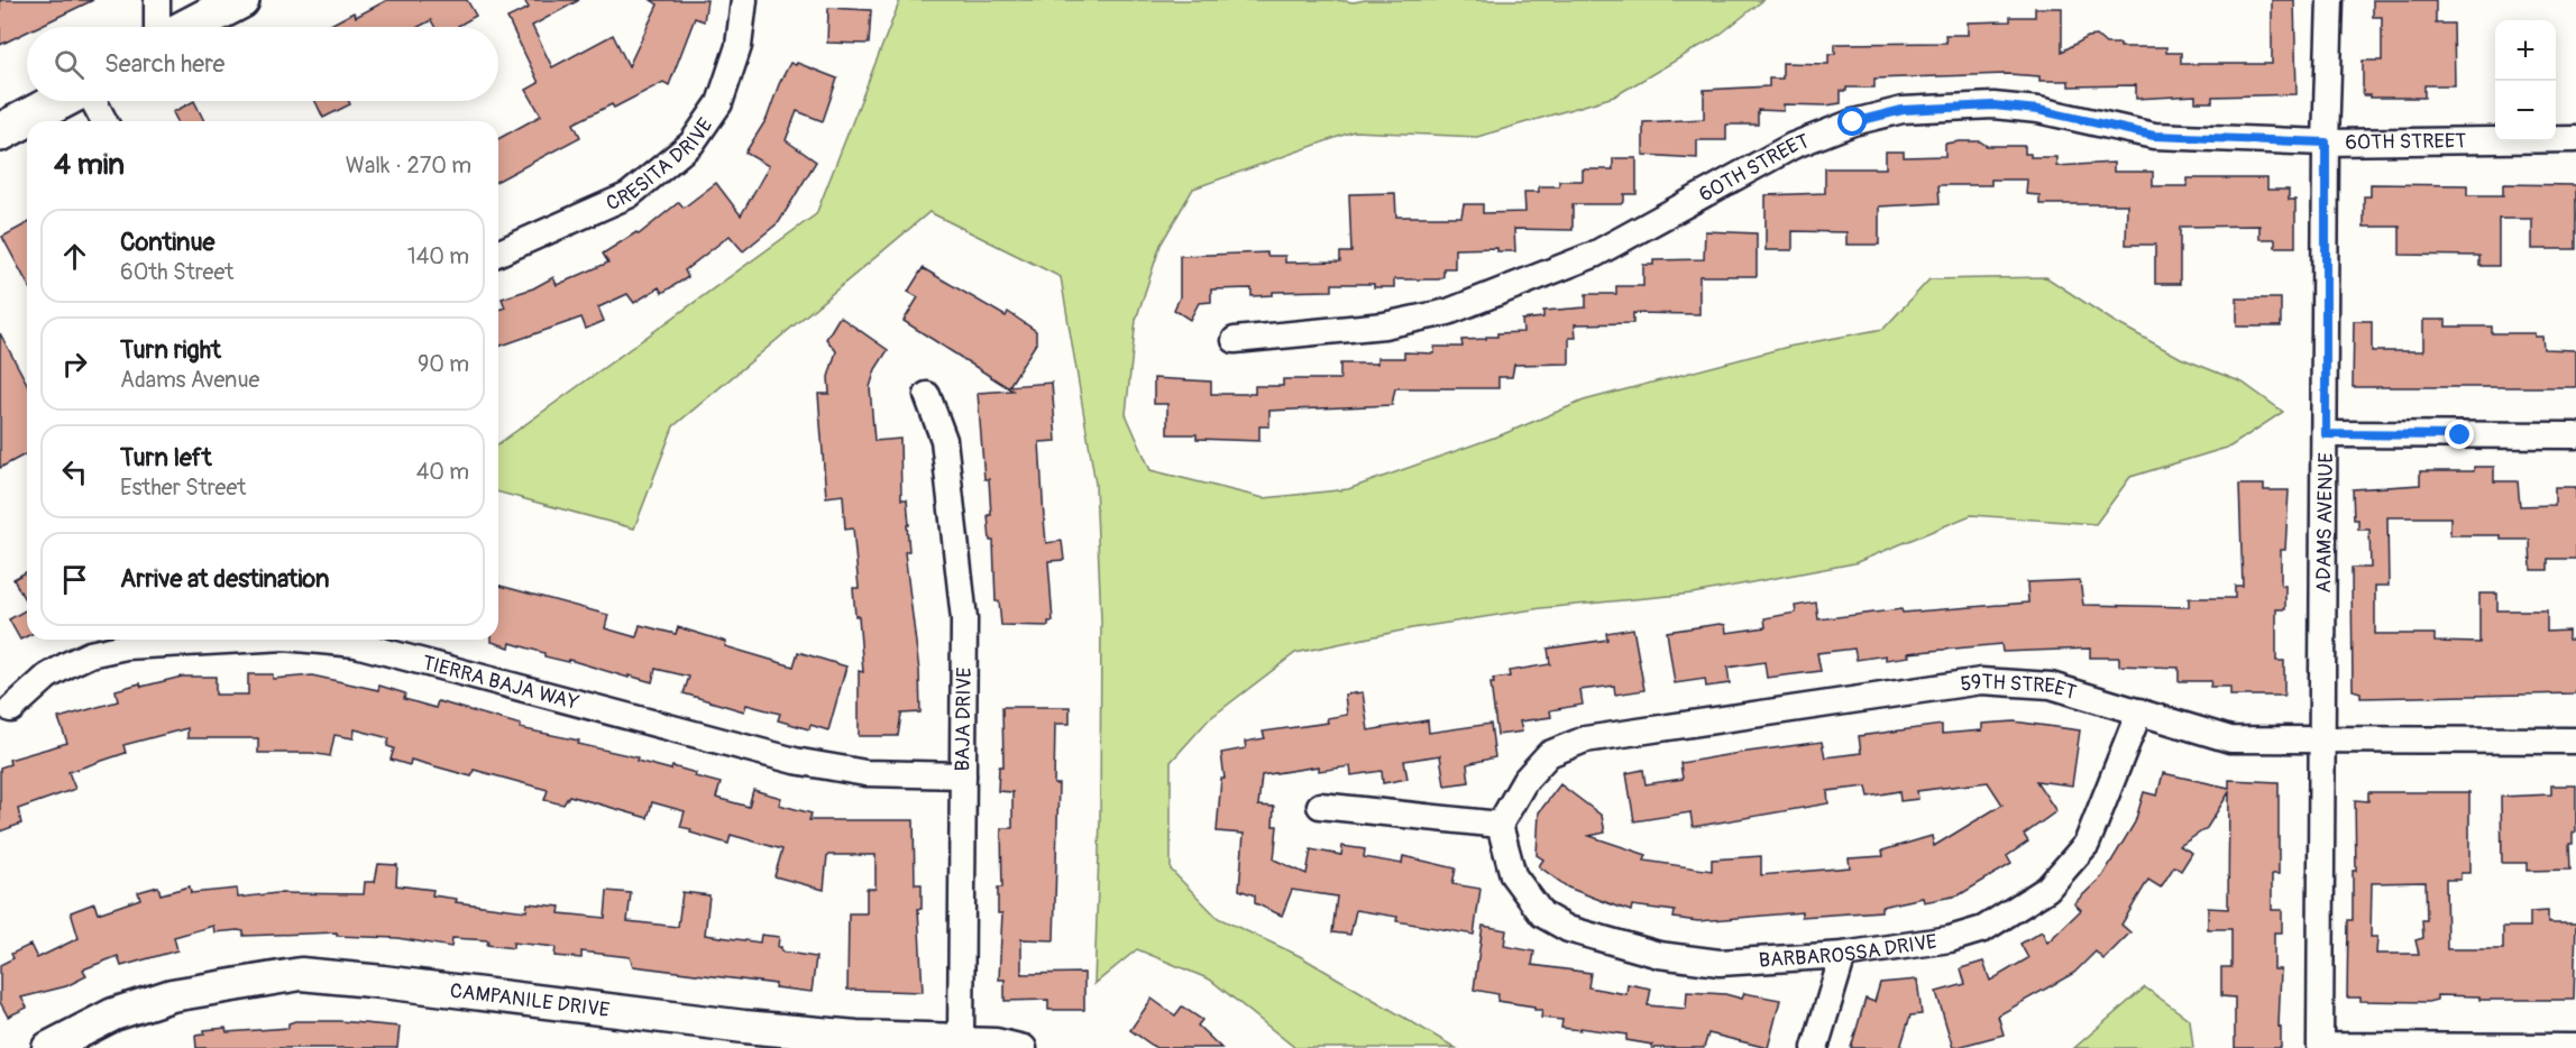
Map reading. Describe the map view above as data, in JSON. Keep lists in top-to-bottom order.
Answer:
{
  "streets": {
    "street": [
      "60TH STREET",
      "CRESITA DRIVE",
      "ADAMS AVENUE",
      "TIERRA BAJA WAY",
      "59TH STREET",
      "BAJA DRIVE",
      "BARBAROSSA DRIVE",
      "CAMPANILE DRIVE"
    ]
  },
  "crossings": [
    ["60TH STREET", "ADAMS AVENUE"],
    ["ADAMS AVENUE", "59TH STREET"],
    ["TIERRA BAJA WAY", "BAJA DRIVE"],
    ["59TH STREET", "BARBAROSSA DRIVE"],
    ["BAJA DRIVE", "CAMPANILE DRIVE"]
  ],
  "page": {
    "map_buttons": ["+", "−"],
    "search": "Search here",
    "heading": ["4 min", "Walk · 270 m"],
    "list": [
      ["Continue", "60th Street", "140 m"],
      ["Turn right", "Adams Avenue", "90 m"],
      ["Turn left", "Esther Street", "40 m"],
      "Arrive at destination"
    ]
  }
}
